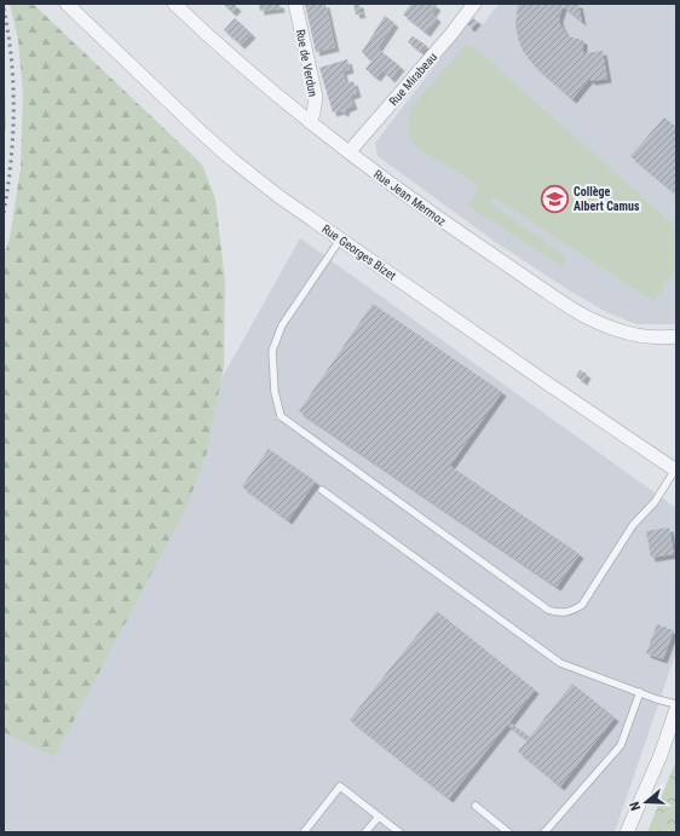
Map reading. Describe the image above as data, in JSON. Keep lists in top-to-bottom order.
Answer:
{
  "streets": {
    "street": [
      "Rue de Verdun",
      "Rue Mirabeau",
      "Rue Jean Mermoz",
      "Rue Georges Bizet"
    ]
  },
  "crossings": [
    ["Rue de Verdun", "Rue Jean Mermoz"],
    ["Rue Mirabeau", "Rue Jean Mermoz"]
  ],
  "places": {
    "school or university": ["Collège Albert Camus"]
  },
  "north": "left"
}
